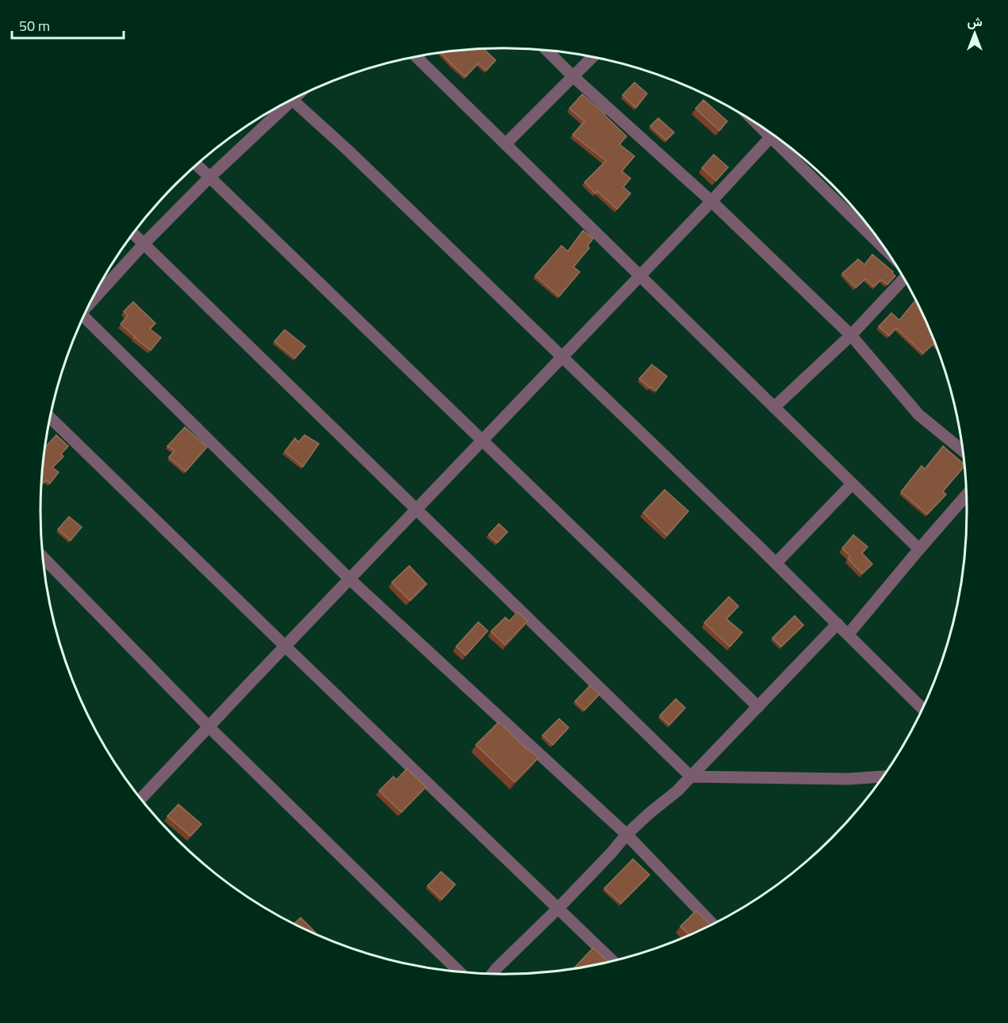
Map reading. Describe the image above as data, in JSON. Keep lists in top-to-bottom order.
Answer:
{
  "scale_bar": "50 m",
  "north": "top"
}
